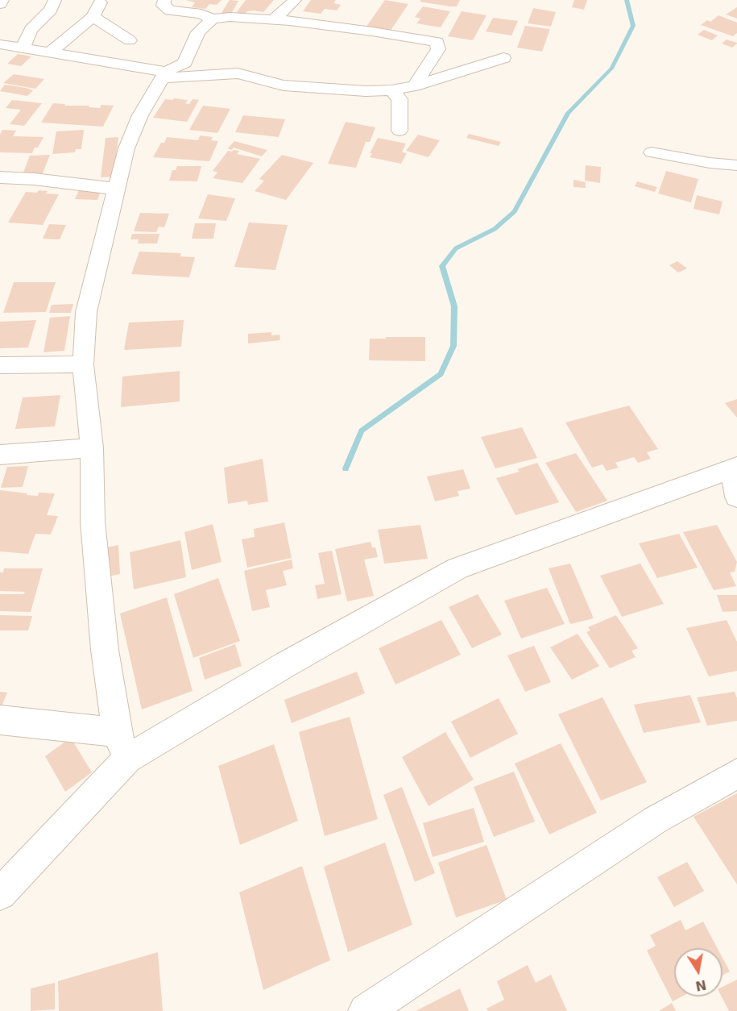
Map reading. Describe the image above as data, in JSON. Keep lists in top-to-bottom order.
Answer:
{
  "north": "bottom"
}
